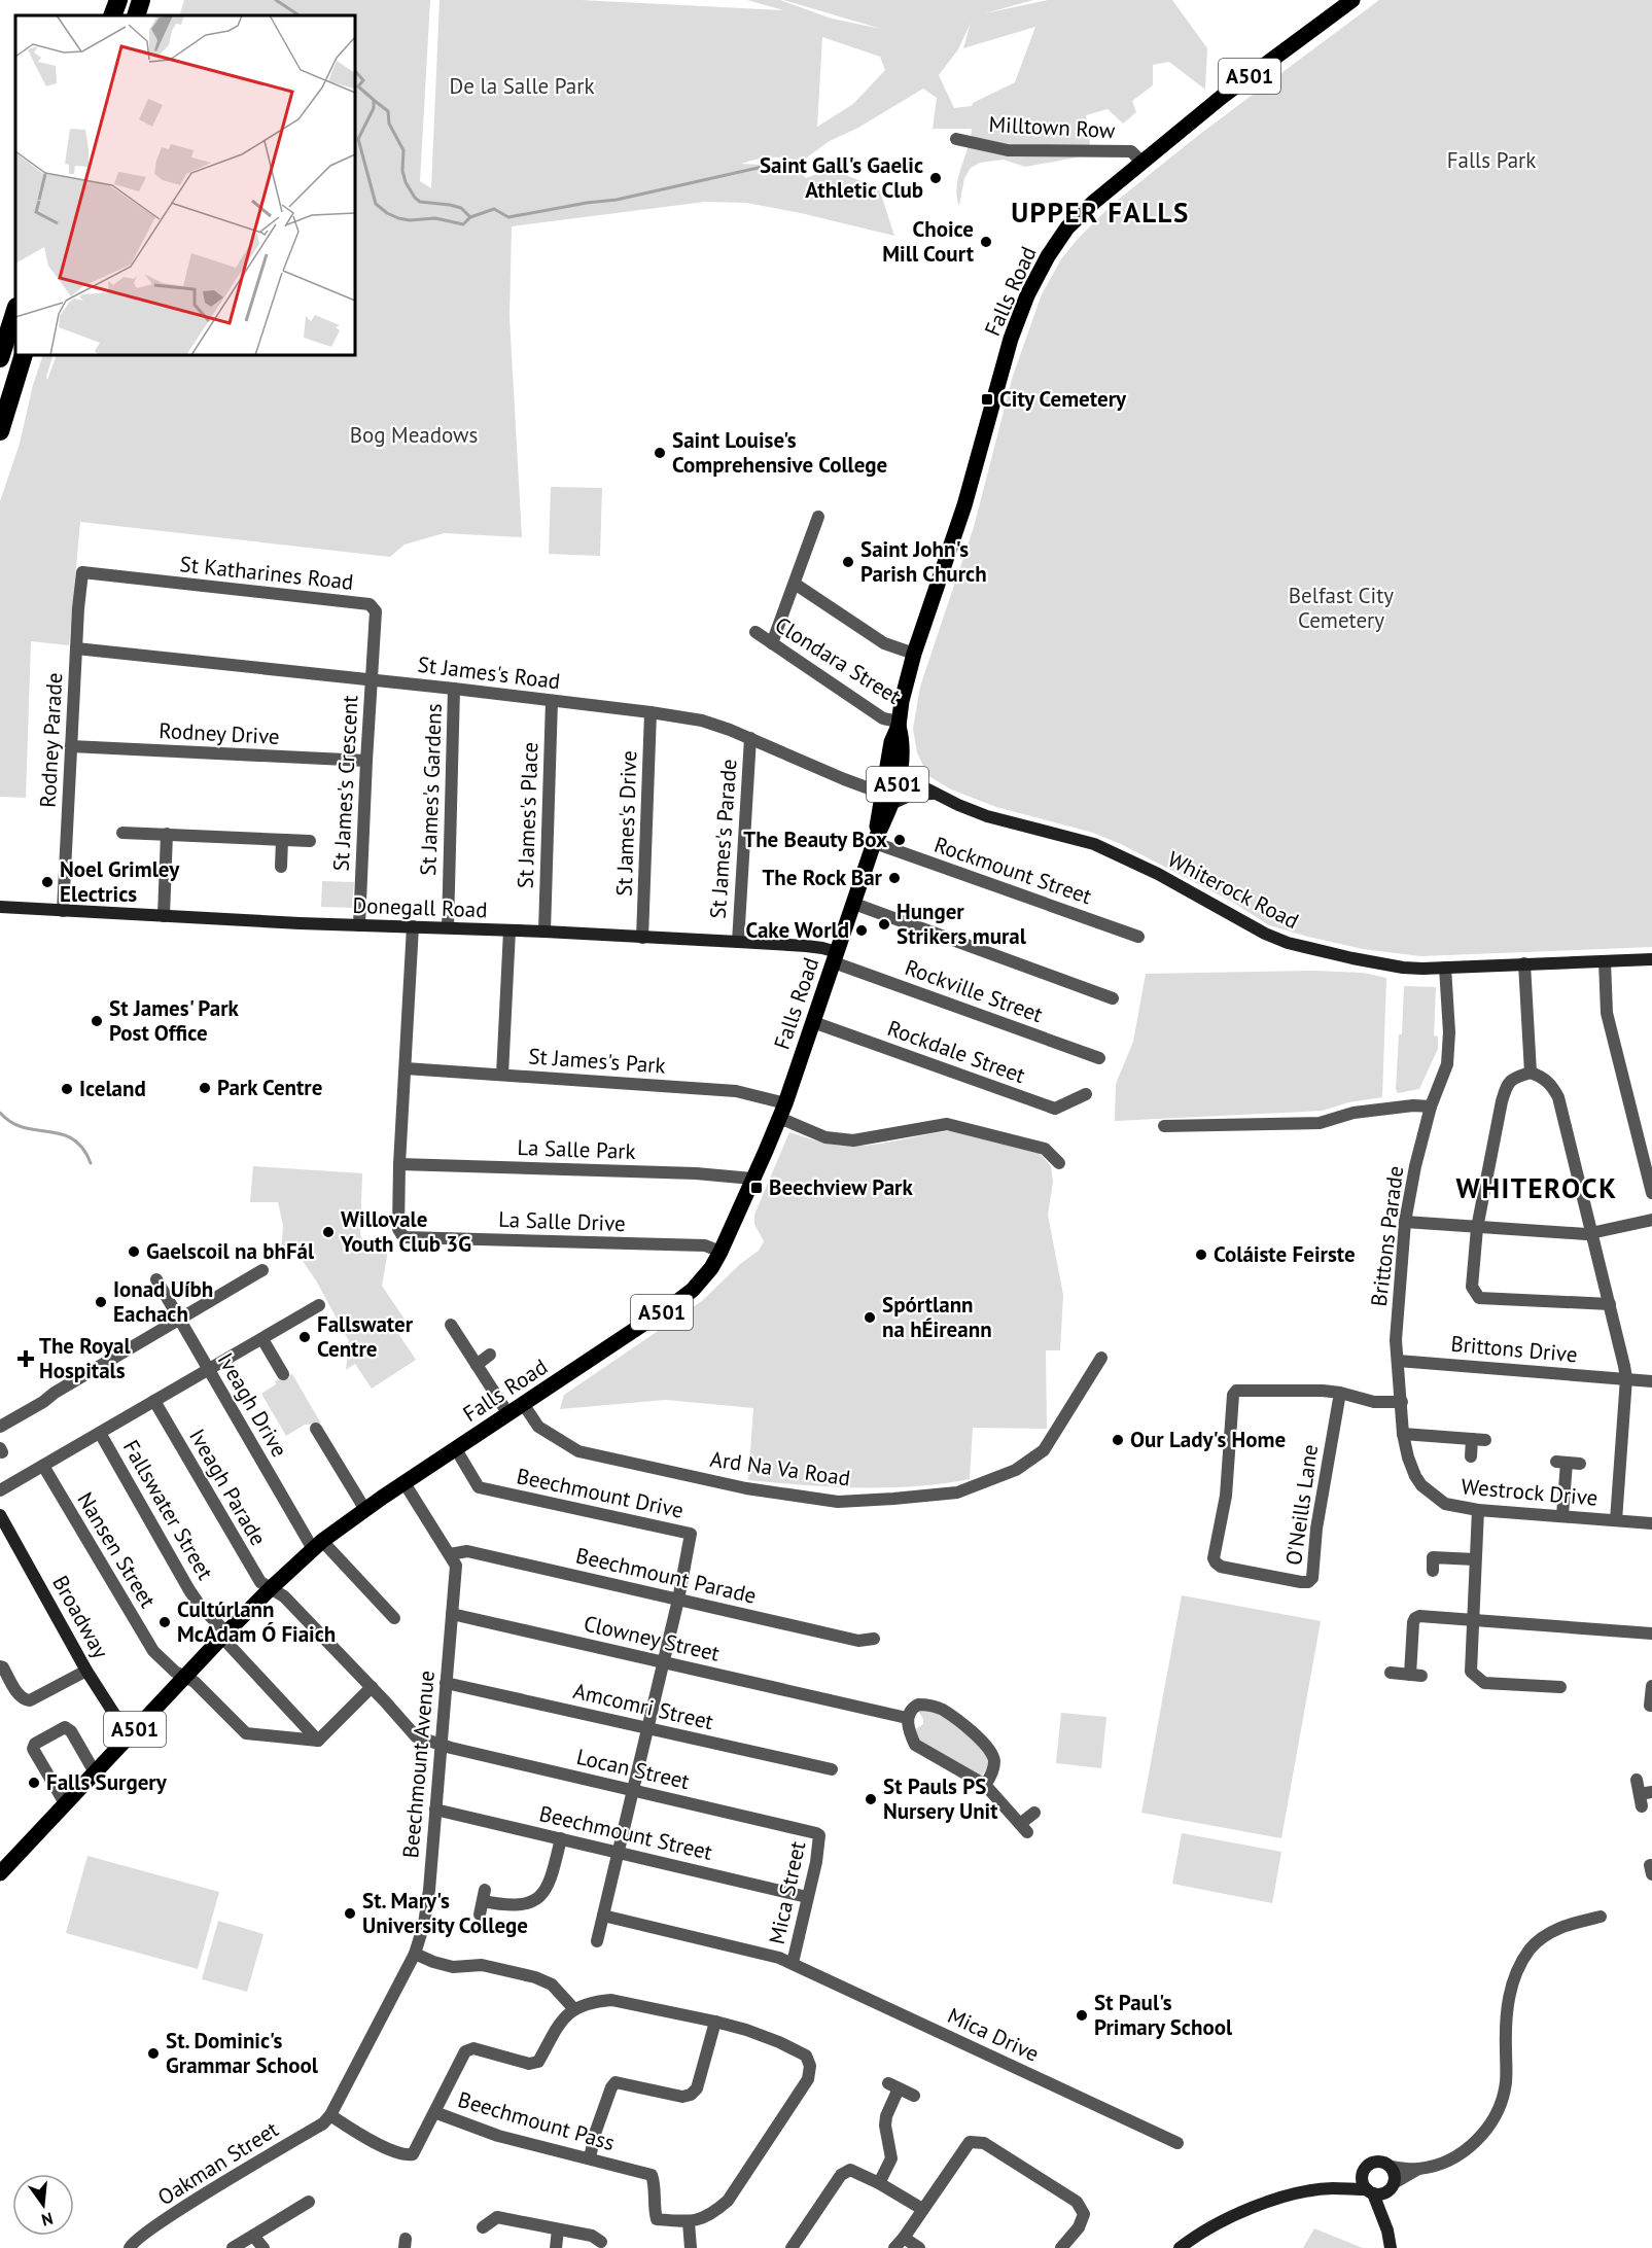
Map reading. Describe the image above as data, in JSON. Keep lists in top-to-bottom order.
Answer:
{
  "streets": {
    "main road": ["A501", "Falls Road"],
    "street": [
      "Milltown Row",
      "St Katharines Road",
      "Clondara Street",
      "St James's Road",
      "Rodney Drive",
      "Rodney Parade",
      "St James's Crescent",
      "St James's Gardens",
      "St James's Place",
      "St James's Drive",
      "St James's Parade",
      "Rockmount Street",
      "Whiterock Road",
      "Donegall Road",
      "Rockville Street",
      "Rockdale Street",
      "St James's Park",
      "La Salle Park",
      "La Salle Drive",
      "Brittons Parade",
      "Brittons Drive",
      "Iveagh Drive",
      "Ard Na Va Road",
      "Iveagh Parade",
      "Westrock Drive",
      "Beechmount Drive",
      "O'Neills Lane",
      "Fallswater Street",
      "Nansen Street",
      "Beechmount Parade",
      "Broadway",
      "Clowney Street",
      "Amcomri Street",
      "Beechmount Avenue",
      "Locan Street",
      "Beechmount Street",
      "Mica Street",
      "Mica Drive",
      "Beechmount Pass",
      "Oakman Street"
    ]
  },
  "crossings": [
    ["Milltown Row", "Falls Road"],
    ["Falls Road", "Clondara Street"],
    ["Falls Road", "St James's Road"],
    ["Falls Road", "Rockmount Street"],
    ["Falls Road", "Whiterock Road"],
    ["Falls Road", "Donegall Road"],
    ["Falls Road", "Rockville Street"],
    ["Falls Road", "Rockdale Street"],
    ["Falls Road", "St James's Park"],
    ["Falls Road", "La Salle Park"],
    ["Falls Road", "La Salle Drive"],
    ["Falls Road", "Iveagh Drive"],
    ["Falls Road", "Ard Na Va Road"],
    ["Falls Road", "Iveagh Parade"],
    ["Falls Road", "Beechmount Drive"],
    ["Falls Road", "Fallswater Street"],
    ["Falls Road", "Nansen Street"],
    ["Falls Road", "Broadway"],
    ["Falls Road", "Beechmount Avenue"],
    ["St Katharines Road", "St James's Road"],
    ["St Katharines Road", "Rodney Parade"],
    ["St Katharines Road", "St James's Crescent"],
    ["St James's Road", "Rodney Parade"],
    ["St James's Road", "St James's Crescent"],
    ["St James's Road", "St James's Gardens"],
    ["St James's Road", "St James's Place"],
    ["St James's Road", "St James's Drive"],
    ["St James's Road", "St James's Parade"],
    ["Rodney Drive", "Rodney Parade"],
    ["Rodney Drive", "St James's Crescent"],
    ["Rodney Parade", "Donegall Road"],
    ["St James's Crescent", "Donegall Road"],
    ["St James's Gardens", "Donegall Road"],
    ["St James's Place", "Donegall Road"],
    ["St James's Drive", "Donegall Road"],
    ["St James's Parade", "Donegall Road"],
    ["Whiterock Road", "Brittons Parade"],
    ["Donegall Road", "Rockville Street"],
    ["La Salle Park", "La Salle Drive"],
    ["Brittons Parade", "Brittons Drive"],
    ["Brittons Parade", "Westrock Drive"],
    ["Brittons Parade", "O'Neills Lane"],
    ["Iveagh Parade", "Locan Street"],
    ["Beechmount Drive", "Beechmount Parade"],
    ["Fallswater Street", "Nansen Street"],
    ["Beechmount Parade", "Beechmount Avenue"],
    ["Clowney Street", "Beechmount Avenue"],
    ["Amcomri Street", "Beechmount Avenue"],
    ["Beechmount Avenue", "Locan Street"],
    ["Beechmount Avenue", "Beechmount Street"],
    ["Beechmount Avenue", "Beechmount Pass"],
    ["Beechmount Avenue", "Oakman Street"],
    ["Locan Street", "Mica Street"],
    ["Beechmount Street", "Mica Street"],
    ["Mica Street", "Mica Drive"],
    ["Beechmount Pass", "Oakman Street"]
  ],
  "districts": ["UPPER FALLS", "WHITEROCK"],
  "parks": [
    "De la Salle Park",
    "Falls Park",
    "Bog Meadows",
    "Belfast City Cemetery"
  ],
  "places": {
    "other": [
      "Saint Gall's Gaelic Athletic Club",
      "Choice Mill Court",
      "Saint Louise's Comprehensive College",
      "Saint John's Parish Church",
      "The Beauty Box",
      "The Rock Bar",
      "Noel Grimley Electrics",
      "Hunger Strikers mural",
      "Cake World",
      "St James' Park Post Office",
      "Park Centre",
      "Iceland",
      "Willovale Youth Club 3G",
      "Gaelscoil na bhFál",
      "Coláiste Feirste",
      "Ionad Uíbh Eachach",
      "Spórtlann na hÉireann",
      "Fallswater Centre",
      "Our Lady's Home",
      "Cultúrlann McAdam Ó Fiaich",
      "Falls Surgery",
      "St Pauls PS Nursery Unit",
      "St. Mary's University College",
      "St Paul's Primary School",
      "St. Dominic's Grammar School"
    ],
    "transit": ["City Cemetery", "Beechview Park"],
    "health": ["The Royal Hospitals"]
  },
  "north": "bottom"
}
